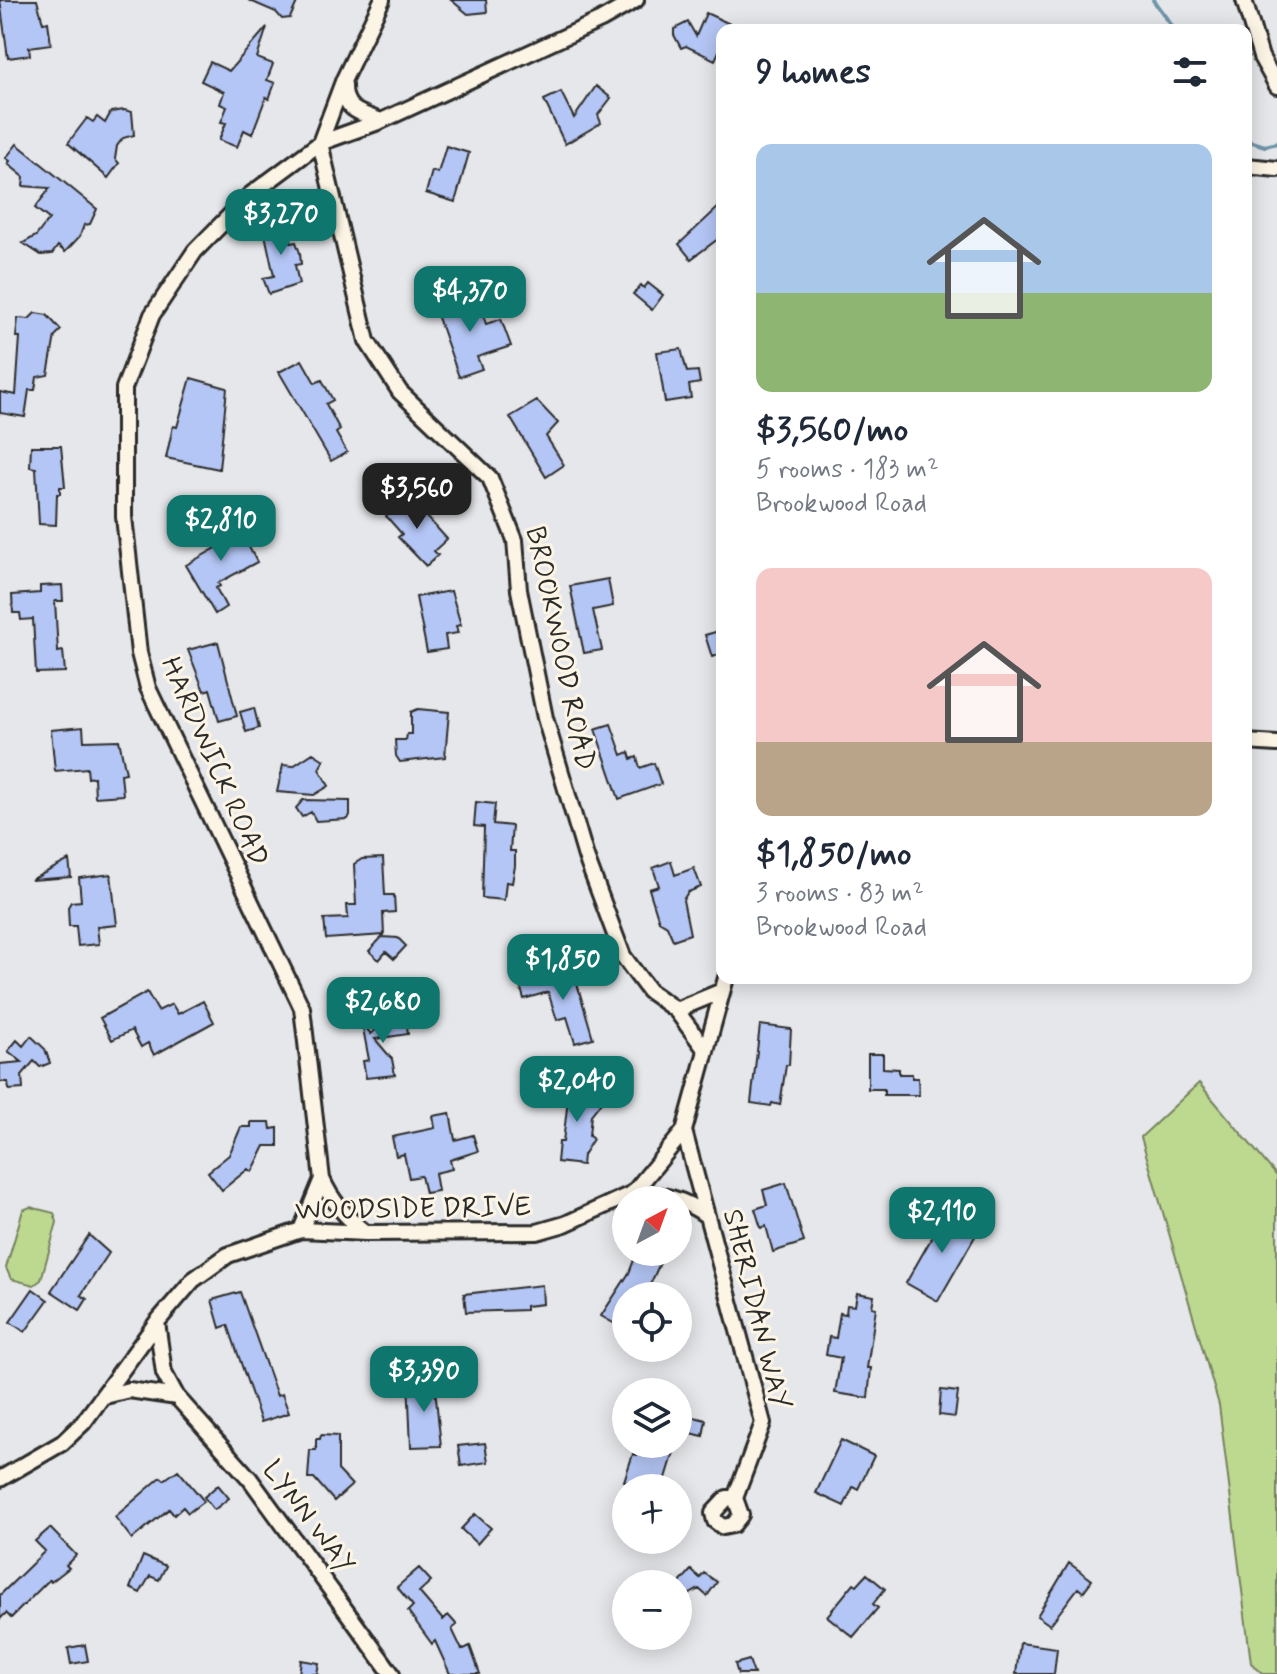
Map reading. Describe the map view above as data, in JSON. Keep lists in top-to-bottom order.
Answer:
{
  "streets": {
    "street": [
      "BROOKWOOD ROAD",
      "HARDWICK ROAD",
      "WOODSIDE DRIVE",
      "SHERIDAN WAY",
      "LYNN WAY"
    ]
  },
  "crossings": [
    ["BROOKWOOD ROAD", "HARDWICK ROAD"],
    ["BROOKWOOD ROAD", "WOODSIDE DRIVE"],
    ["HARDWICK ROAD", "WOODSIDE DRIVE"],
    ["WOODSIDE DRIVE", "SHERIDAN WAY"],
    ["WOODSIDE DRIVE", "LYNN WAY"]
  ],
  "north": "top right",
  "page": {
    "heading": "9 homes",
    "list": [
      {
        "name": "$3,560/mo",
        "note": "5 rooms · 183 m² · Brookwood Road"
      },
      {
        "name": "$1,850/mo",
        "note": "3 rooms · 83 m² · Brookwood Road"
      }
    ],
    "price": [
      "$3,270",
      "$4,370",
      "$3,560",
      "$2,810",
      "$1,850",
      "$2,680",
      "$2,040",
      "$2,110",
      "$3,390"
    ],
    "map_buttons": ["+", "−"]
  }
}
